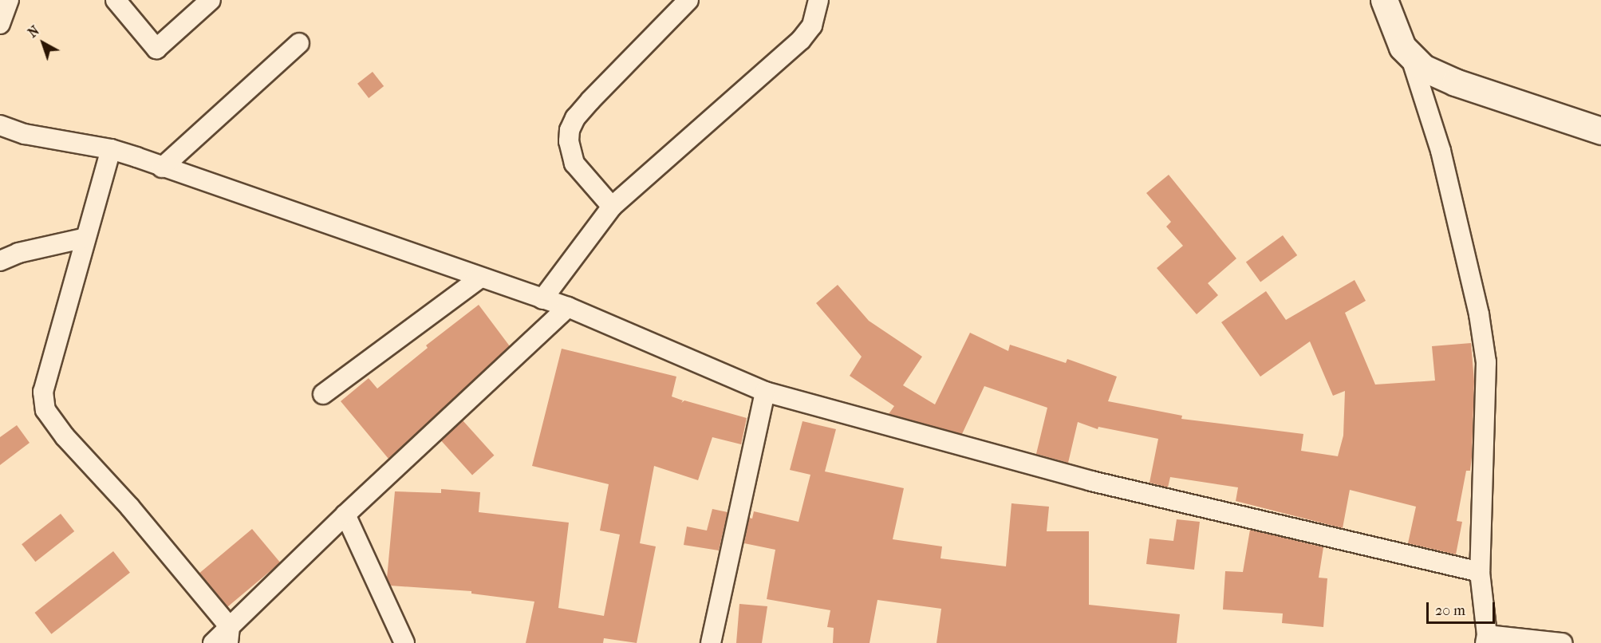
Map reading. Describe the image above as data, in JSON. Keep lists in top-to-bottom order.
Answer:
{
  "scale_bar": "20 m",
  "north": "top left"
}
